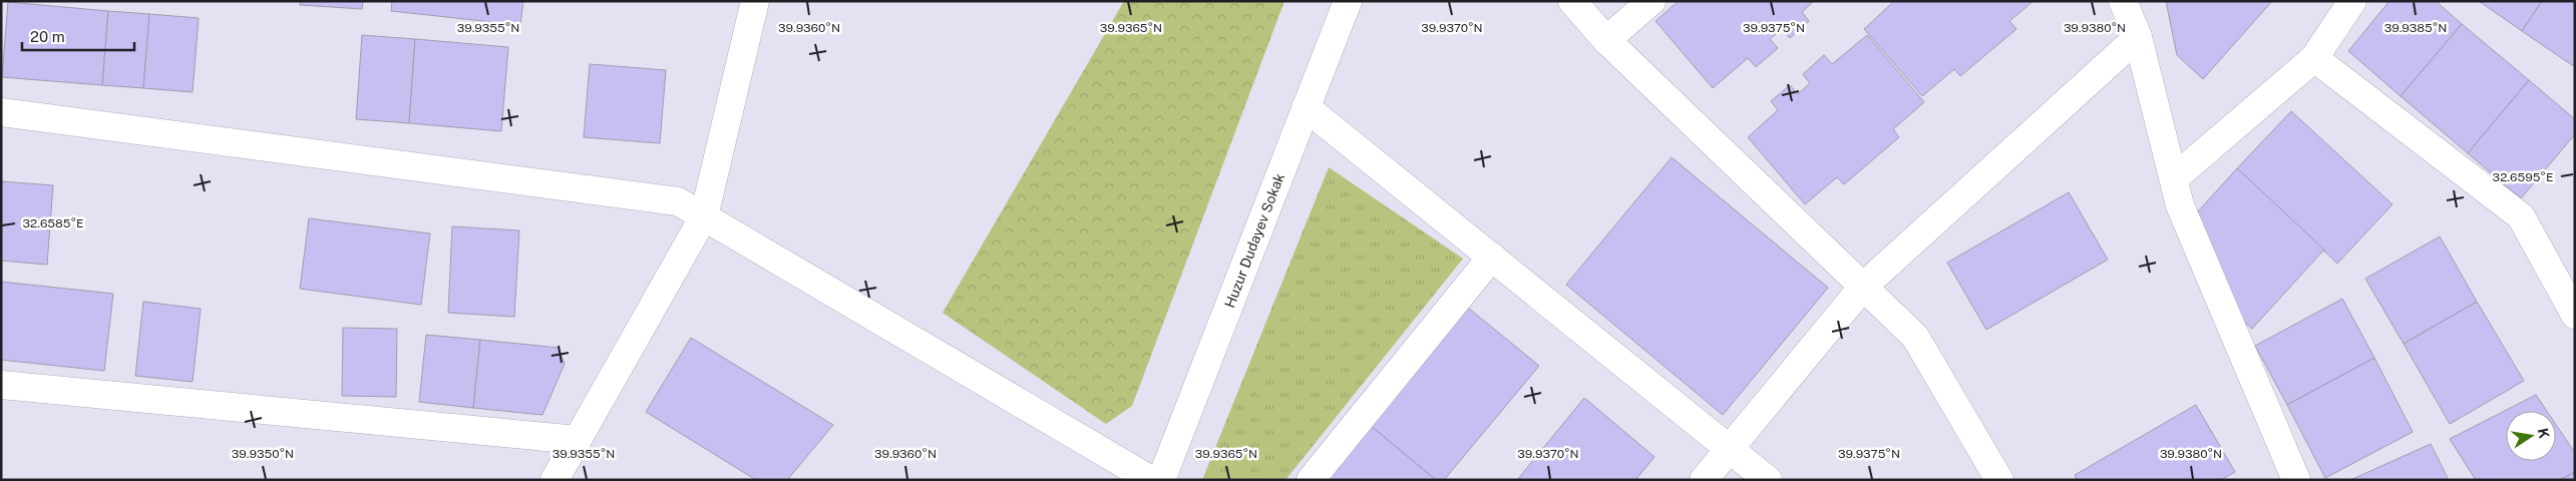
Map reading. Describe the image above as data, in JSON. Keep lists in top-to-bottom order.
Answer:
{
  "streets": {
    "street": ["Huzur Dudayev Sokak"]
  },
  "scale_bar": "20 m",
  "north": "right",
  "coordinates": [
    "39.9355°N",
    "39.9360°N",
    "39.9365°N",
    "39.9370°N",
    "39.9375°N",
    "39.9380°N",
    "39.9385°N",
    "32.6595°E",
    "32.6585°E",
    "39.9350°N"
  ]
}
